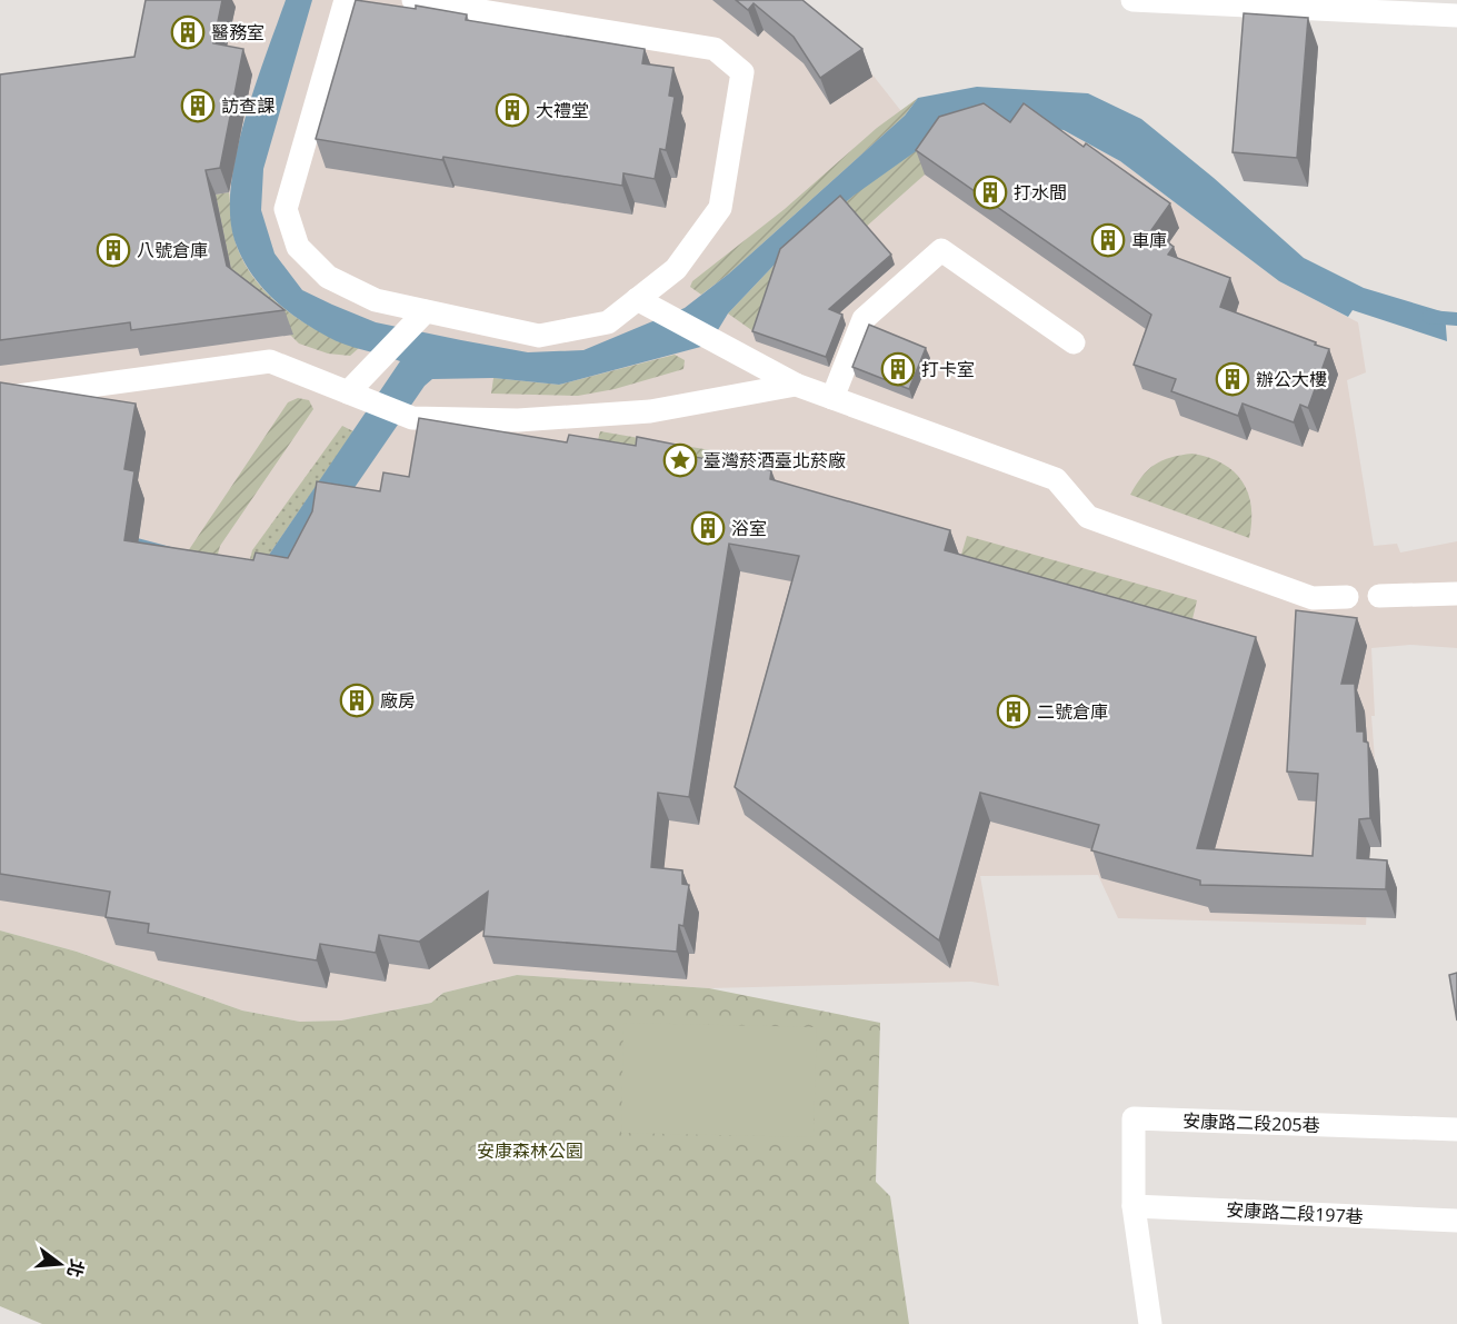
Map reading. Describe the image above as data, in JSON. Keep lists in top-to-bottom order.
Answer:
{
  "streets": {
    "lane": ["安康路二段205巷", "安康路二段197巷"]
  },
  "crossings": [
    ["安康路二段205巷", "安康路二段197巷"]
  ],
  "parks": ["安康森林公園"],
  "places": {
    "building": [
      "醫務室",
      "訪查課",
      "大禮堂",
      "打水間",
      "車庫",
      "八號倉庫",
      "打卡室",
      "辦公大樓",
      "浴室",
      "廠房",
      "二號倉庫"
    ],
    "place": ["臺灣菸酒臺北菸廠"]
  },
  "north": "right"
}
